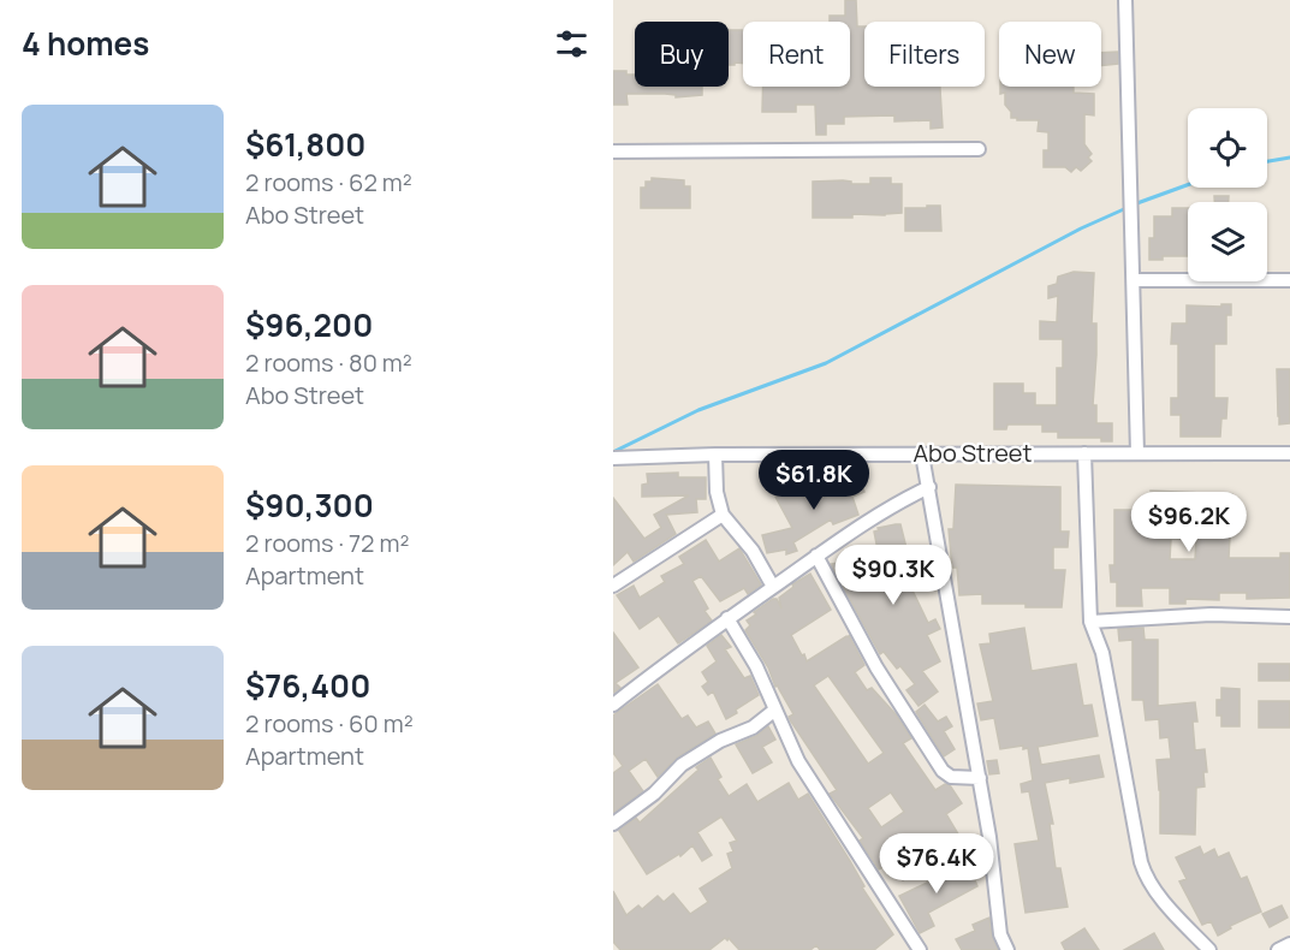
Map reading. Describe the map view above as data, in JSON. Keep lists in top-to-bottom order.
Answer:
{
  "streets": {
    "street": ["Abo Street"]
  },
  "page": {
    "heading": "4 homes",
    "chip": [
      "Buy",
      "Rent",
      "Filters",
      "New"
    ],
    "list": [
      {
        "name": "$61,800",
        "note": "2 rooms · 62 m² · Abo Street"
      },
      {
        "name": "$96,200",
        "note": "2 rooms · 80 m² · Abo Street"
      },
      {
        "name": "$90,300",
        "note": "2 rooms · 72 m² · Apartment"
      },
      {
        "name": "$76,400",
        "note": "2 rooms · 60 m² · Apartment"
      }
    ],
    "price": [
      "$61.8K",
      "$96.2K",
      "$90.3K",
      "$76.4K"
    ]
  }
}
